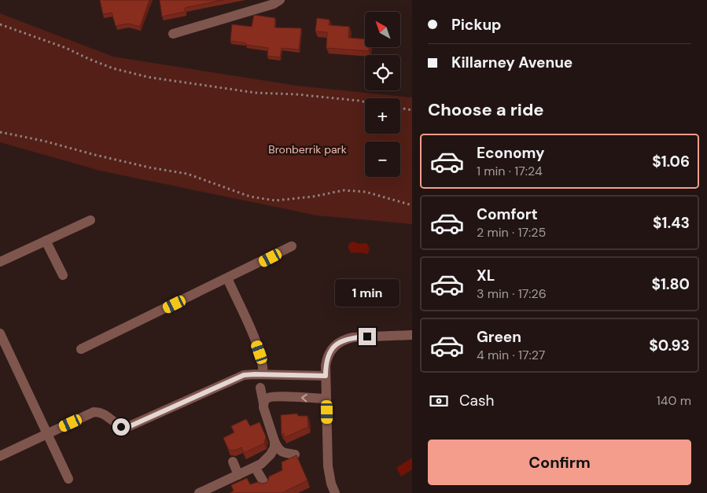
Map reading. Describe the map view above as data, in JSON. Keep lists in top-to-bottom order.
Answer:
{
  "parks": ["Bronberrik park"],
  "north": "top left",
  "page": {
    "banner": ["Pickup", "Killarney Avenue"],
    "map_buttons": ["+", "−"],
    "heading": "Choose a ride",
    "list": [
      {
        "name": "Economy",
        "note": "1 min · 17:24",
        "value": "$1.06"
      },
      {
        "name": "Comfort",
        "note": "2 min · 17:25",
        "value": "$1.43"
      },
      {
        "name": "XL",
        "note": "3 min · 17:26",
        "value": "$1.80"
      },
      {
        "name": "Green",
        "note": "4 min · 17:27",
        "value": "$0.93"
      }
    ],
    "bubble": "1 min",
    "pay": ["Cash", "140 m"],
    "buttons": "Confirm"
  }
}
